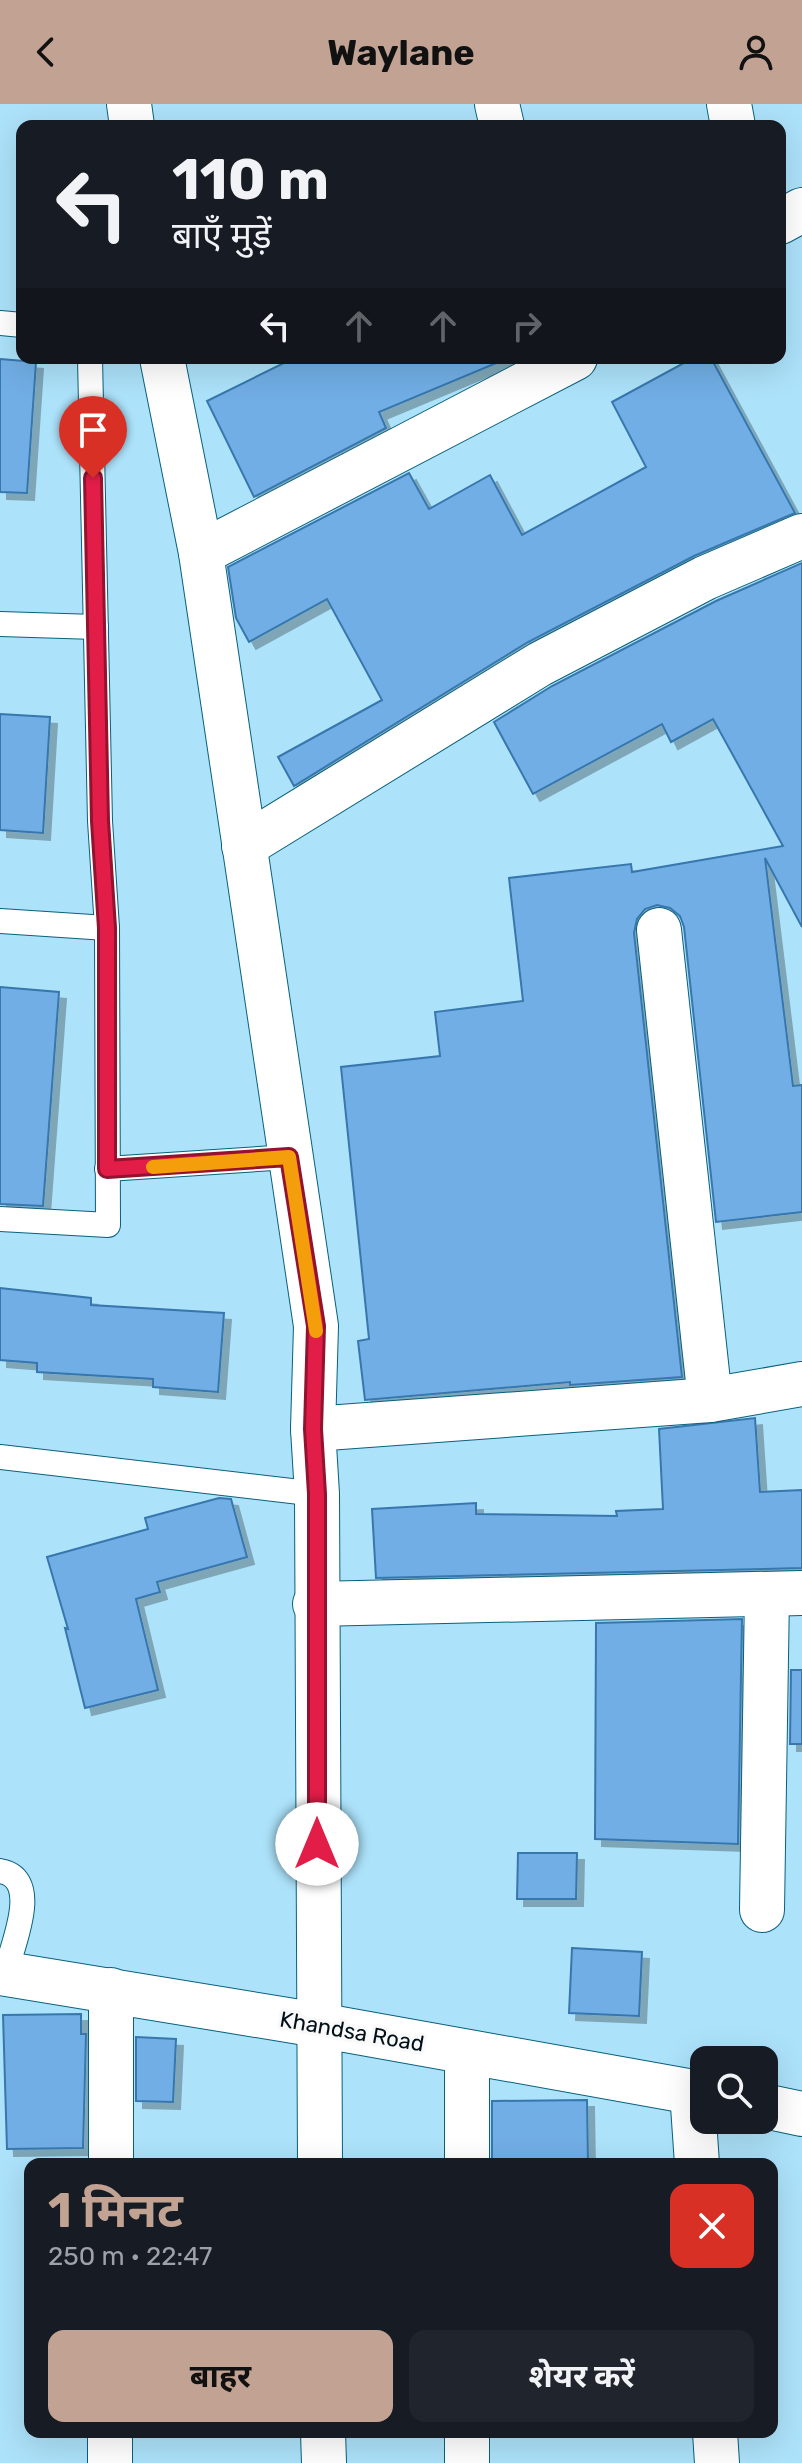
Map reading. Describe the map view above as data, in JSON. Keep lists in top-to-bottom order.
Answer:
{
  "streets": {
    "street": ["Khandsa Road"]
  },
  "page": {
    "header": "Waylane",
    "turn": ["110 m", "बाएँ मुड़ें"],
    "heading": ["1 मिनट", "250 m · 22:47"],
    "buttons": ["बाहर", "शेयर करें"]
  }
}
